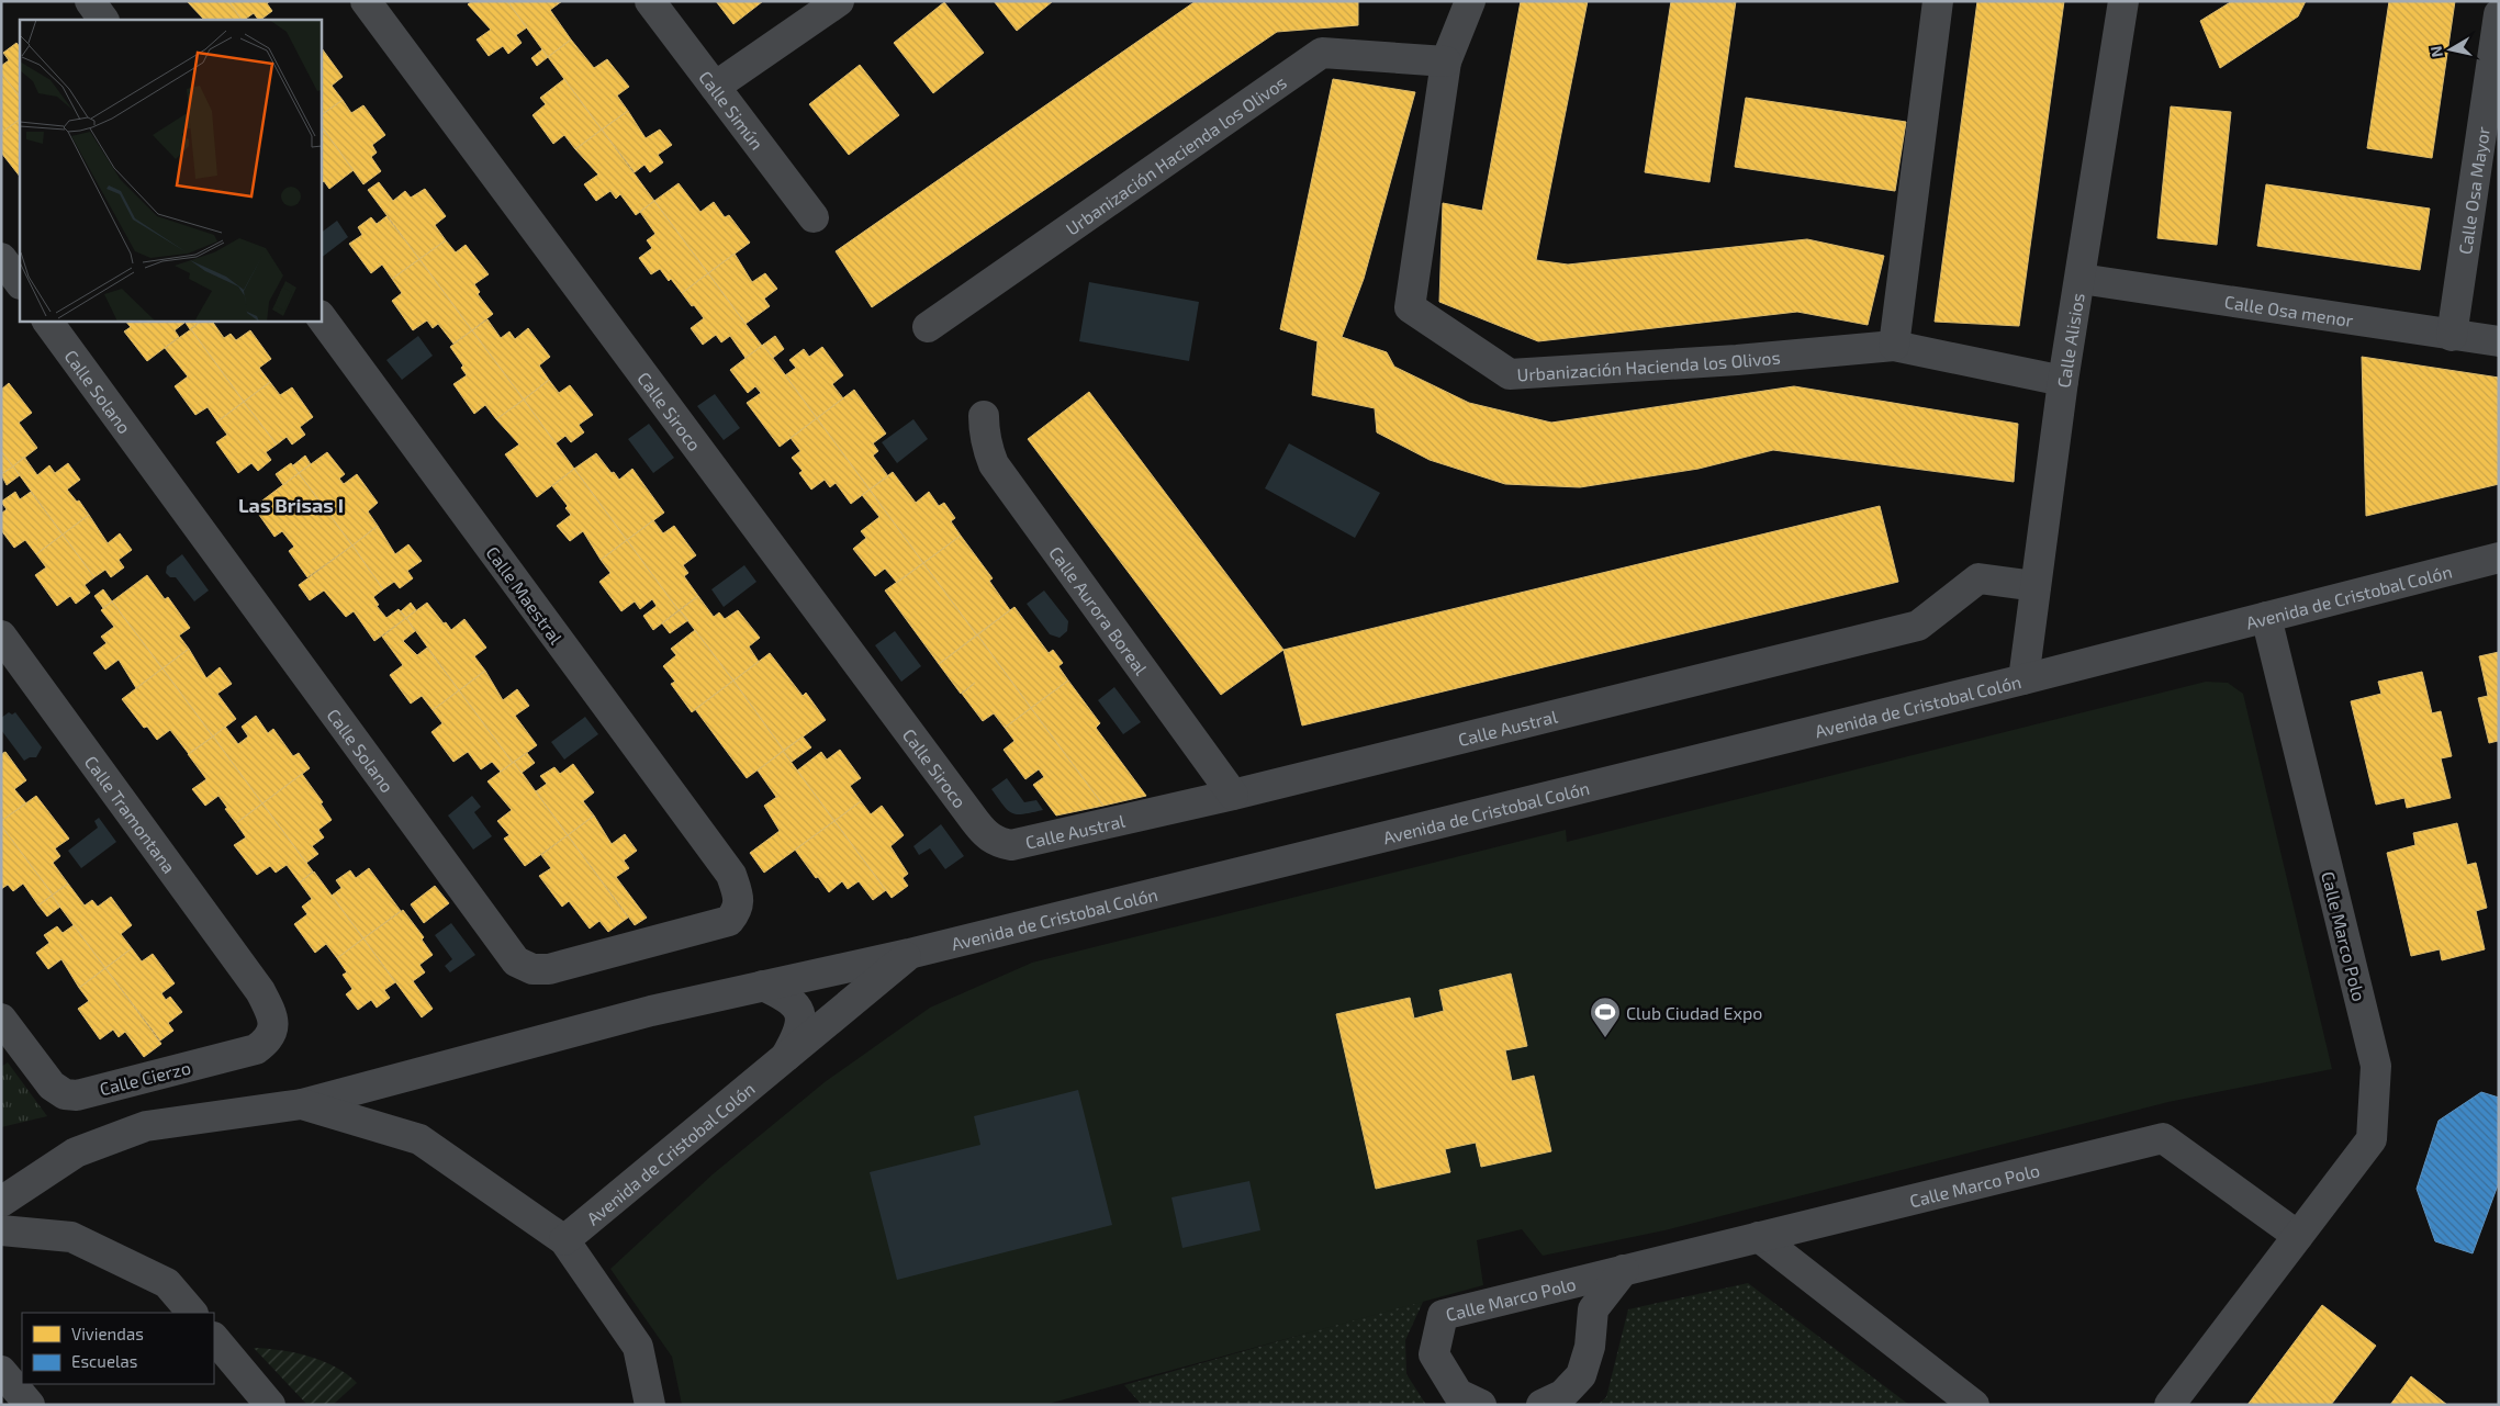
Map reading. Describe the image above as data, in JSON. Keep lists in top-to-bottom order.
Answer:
{
  "streets": {
    "street": [
      "Calle Simún",
      "Urbanización Hacienda los Olivos",
      "Calle Osa Mayor",
      "Calle Osa menor",
      "Calle Alisios",
      "Calle Solano",
      "Calle Siroco",
      "Calle Maestral",
      "Avenida de Cristobal Colón",
      "Calle Aurora Boreal",
      "Calle Austral",
      "Calle Tramontana",
      "Calle Marco Polo",
      "Calle Cierzo"
    ]
  },
  "crossings": [
    ["Urbanización Hacienda los Olivos", "Calle Alisios"],
    ["Calle Osa Mayor", "Calle Osa menor"],
    ["Calle Osa menor", "Calle Alisios"],
    ["Calle Alisios", "Avenida de Cristobal Colón"],
    ["Calle Alisios", "Calle Austral"],
    ["Calle Solano", "Calle Maestral"],
    ["Calle Siroco", "Calle Austral"],
    ["Avenida de Cristobal Colón", "Calle Marco Polo"],
    ["Calle Aurora Boreal", "Calle Austral"],
    ["Calle Tramontana", "Calle Cierzo"]
  ],
  "districts": ["Las Brisas I"],
  "places": {
    "sports": ["Club Ciudad Expo"]
  },
  "legend": ["Viviendas", "Escuelas"],
  "north": "left"
}
